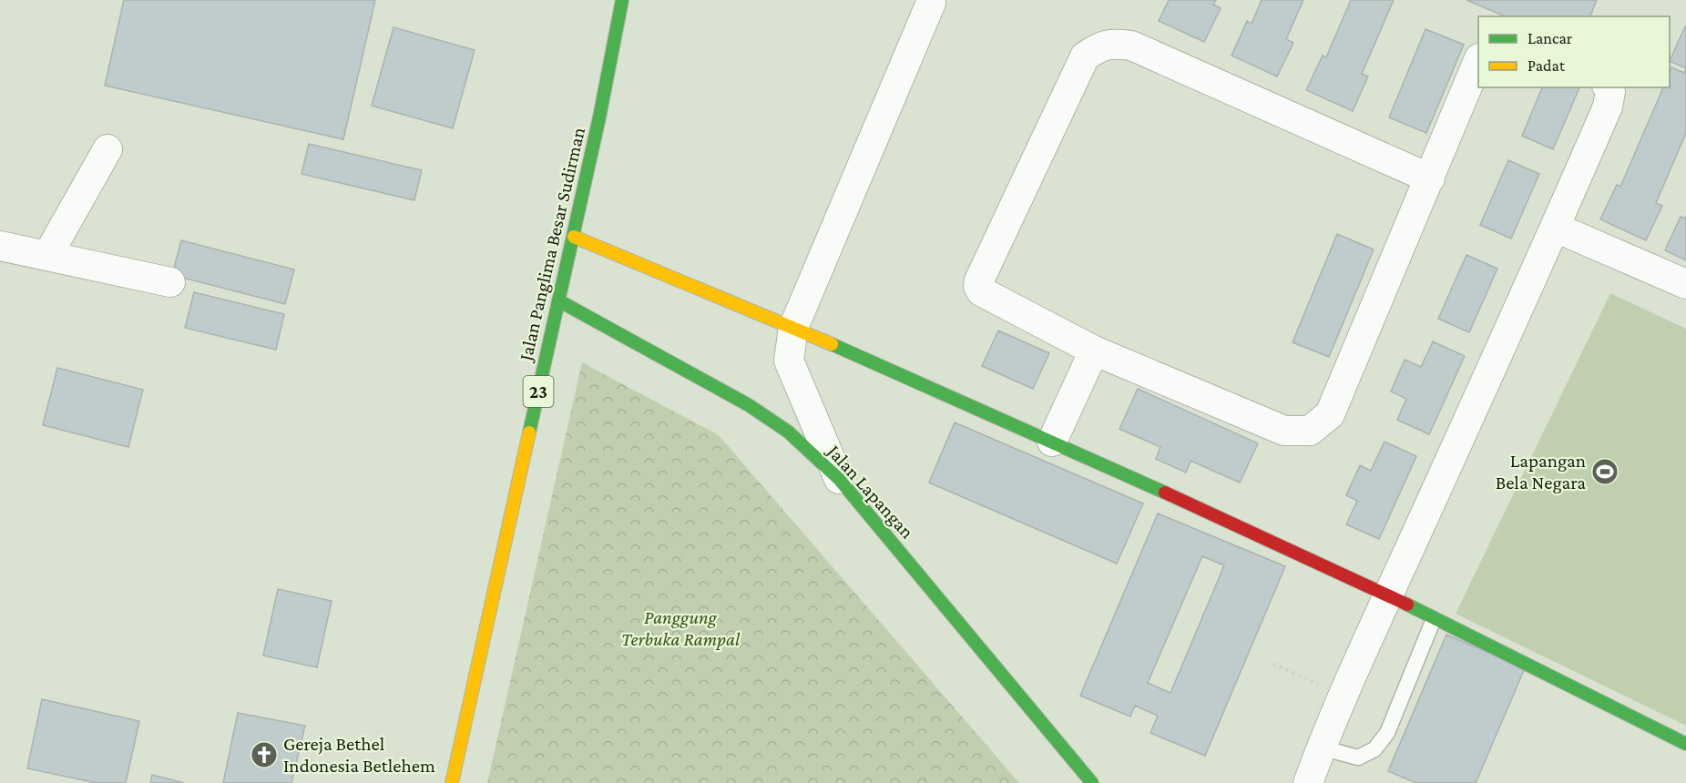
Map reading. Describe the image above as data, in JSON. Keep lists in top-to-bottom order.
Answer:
{
  "streets": {
    "main road": ["Jalan Panglima Besar Sudirman", "23", "Jalan Lapangan"]
  },
  "crossings": [
    ["Jalan Panglima Besar Sudirman", "Jalan Lapangan"]
  ],
  "parks": ["Panggung Terbuka Rampal"],
  "places": {
    "sports": ["Lapangan Bela Negara"],
    "church": ["Gereja Bethel Indonesia Betlehem"]
  },
  "legend": ["Lancar", "Padat"]
}
